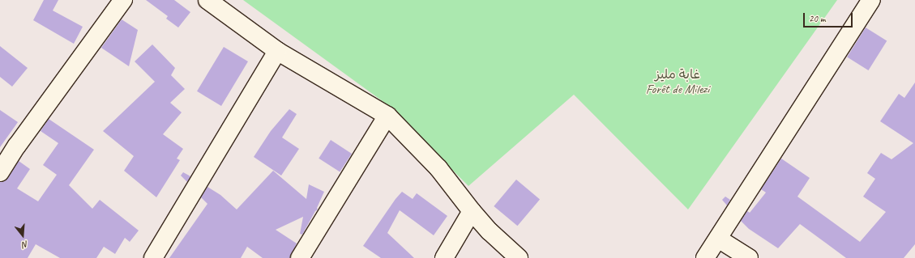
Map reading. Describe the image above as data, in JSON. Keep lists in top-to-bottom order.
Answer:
{
  "parks": ["غابة مليز Forêt de Milezi"],
  "scale_bar": "20 m",
  "north": "bottom"
}
